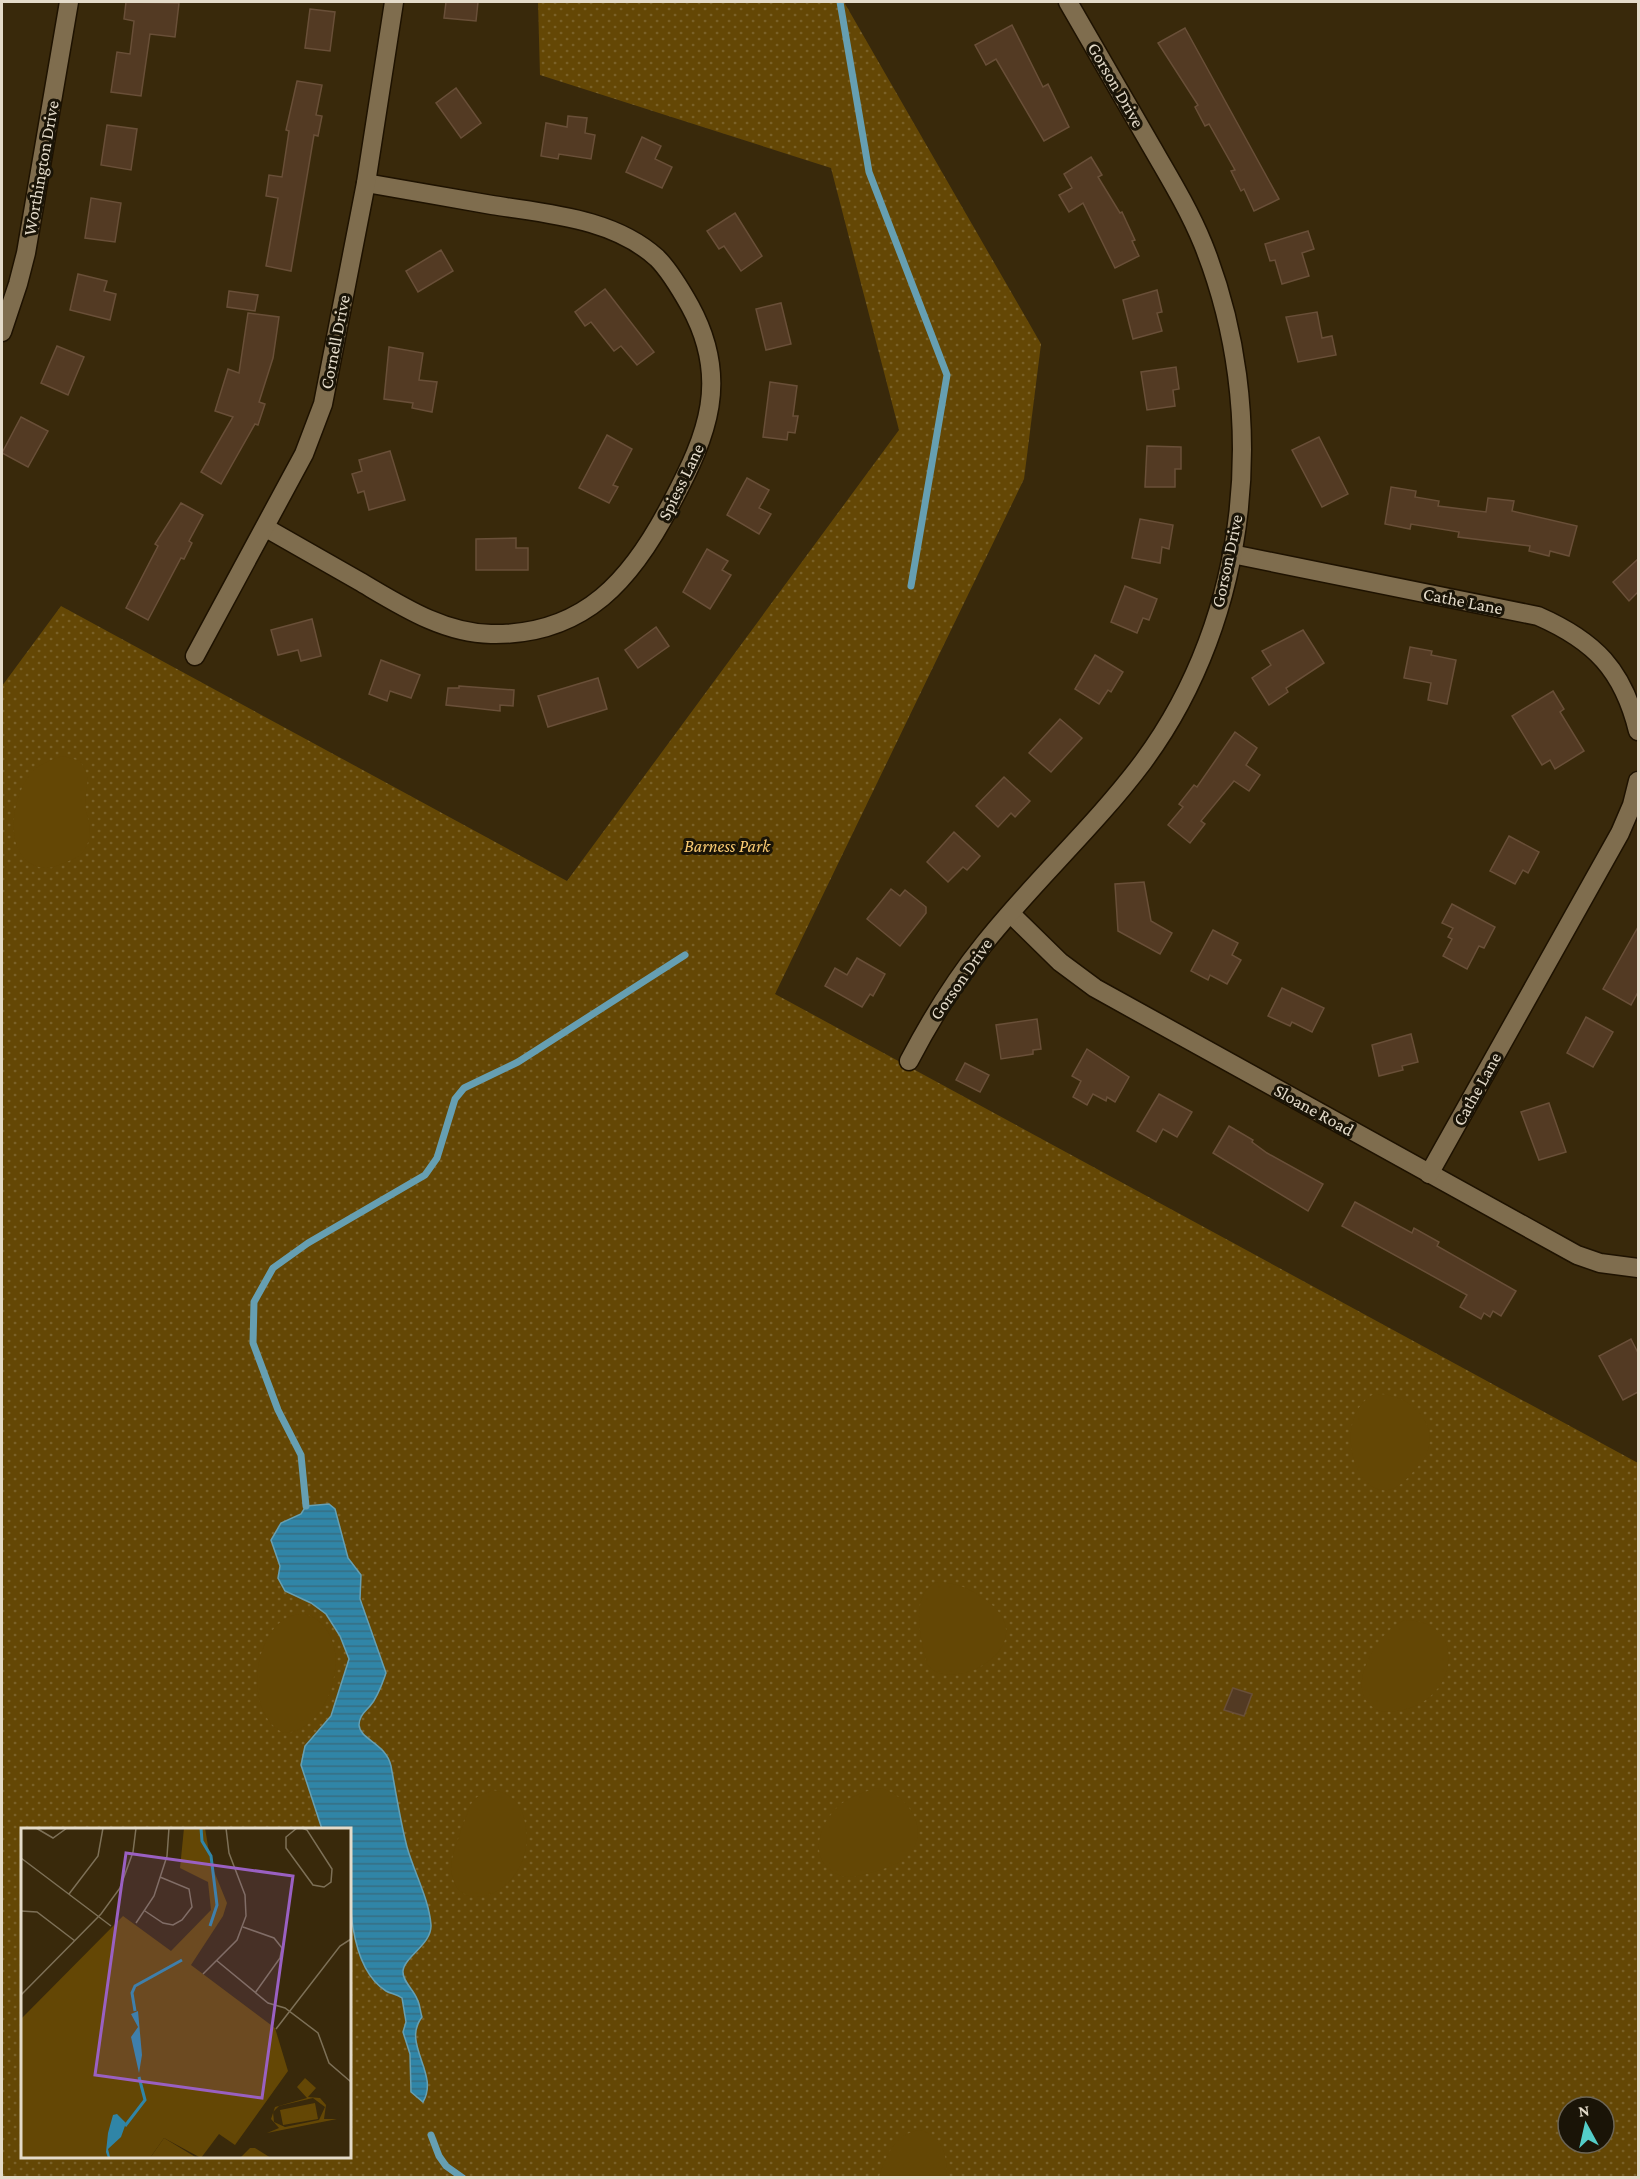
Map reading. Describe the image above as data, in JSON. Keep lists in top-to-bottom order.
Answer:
{
  "streets": {
    "street": [
      "Gorson Drive",
      "Worthington Drive",
      "Cornell Drive",
      "Spiess Lane",
      "Cathe Lane",
      "Sloane Road"
    ]
  },
  "crossings": [
    ["Gorson Drive", "Cathe Lane"],
    ["Gorson Drive", "Sloane Road"],
    ["Cornell Drive", "Spiess Lane"],
    ["Cathe Lane", "Sloane Road"]
  ],
  "parks": ["Barness Park"],
  "north": "top"
}
